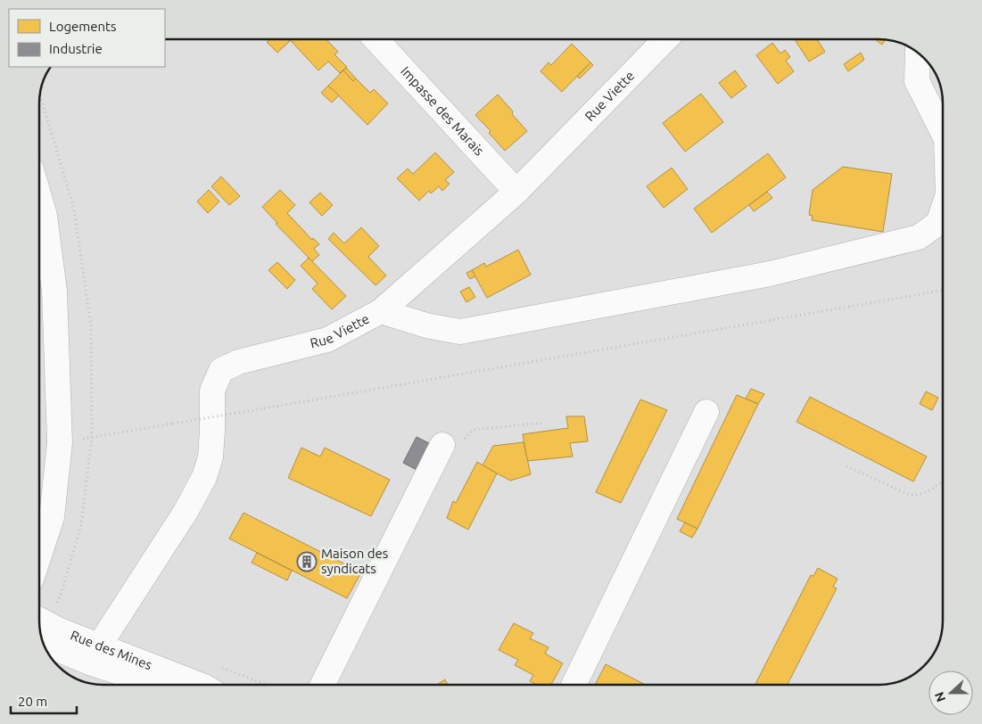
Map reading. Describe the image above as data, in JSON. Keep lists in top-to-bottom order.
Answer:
{
  "streets": {
    "street": ["Rue Viette", "Impasse des Marais", "Rue des Mines"]
  },
  "crossings": [
    ["Rue Viette", "Impasse des Marais"],
    ["Rue Viette", "Rue des Mines"]
  ],
  "places": {
    "building": ["Maison des syndicats"]
  },
  "legend": ["Logements", "Industrie"],
  "scale_bar": "20 m",
  "north": "left"
}
